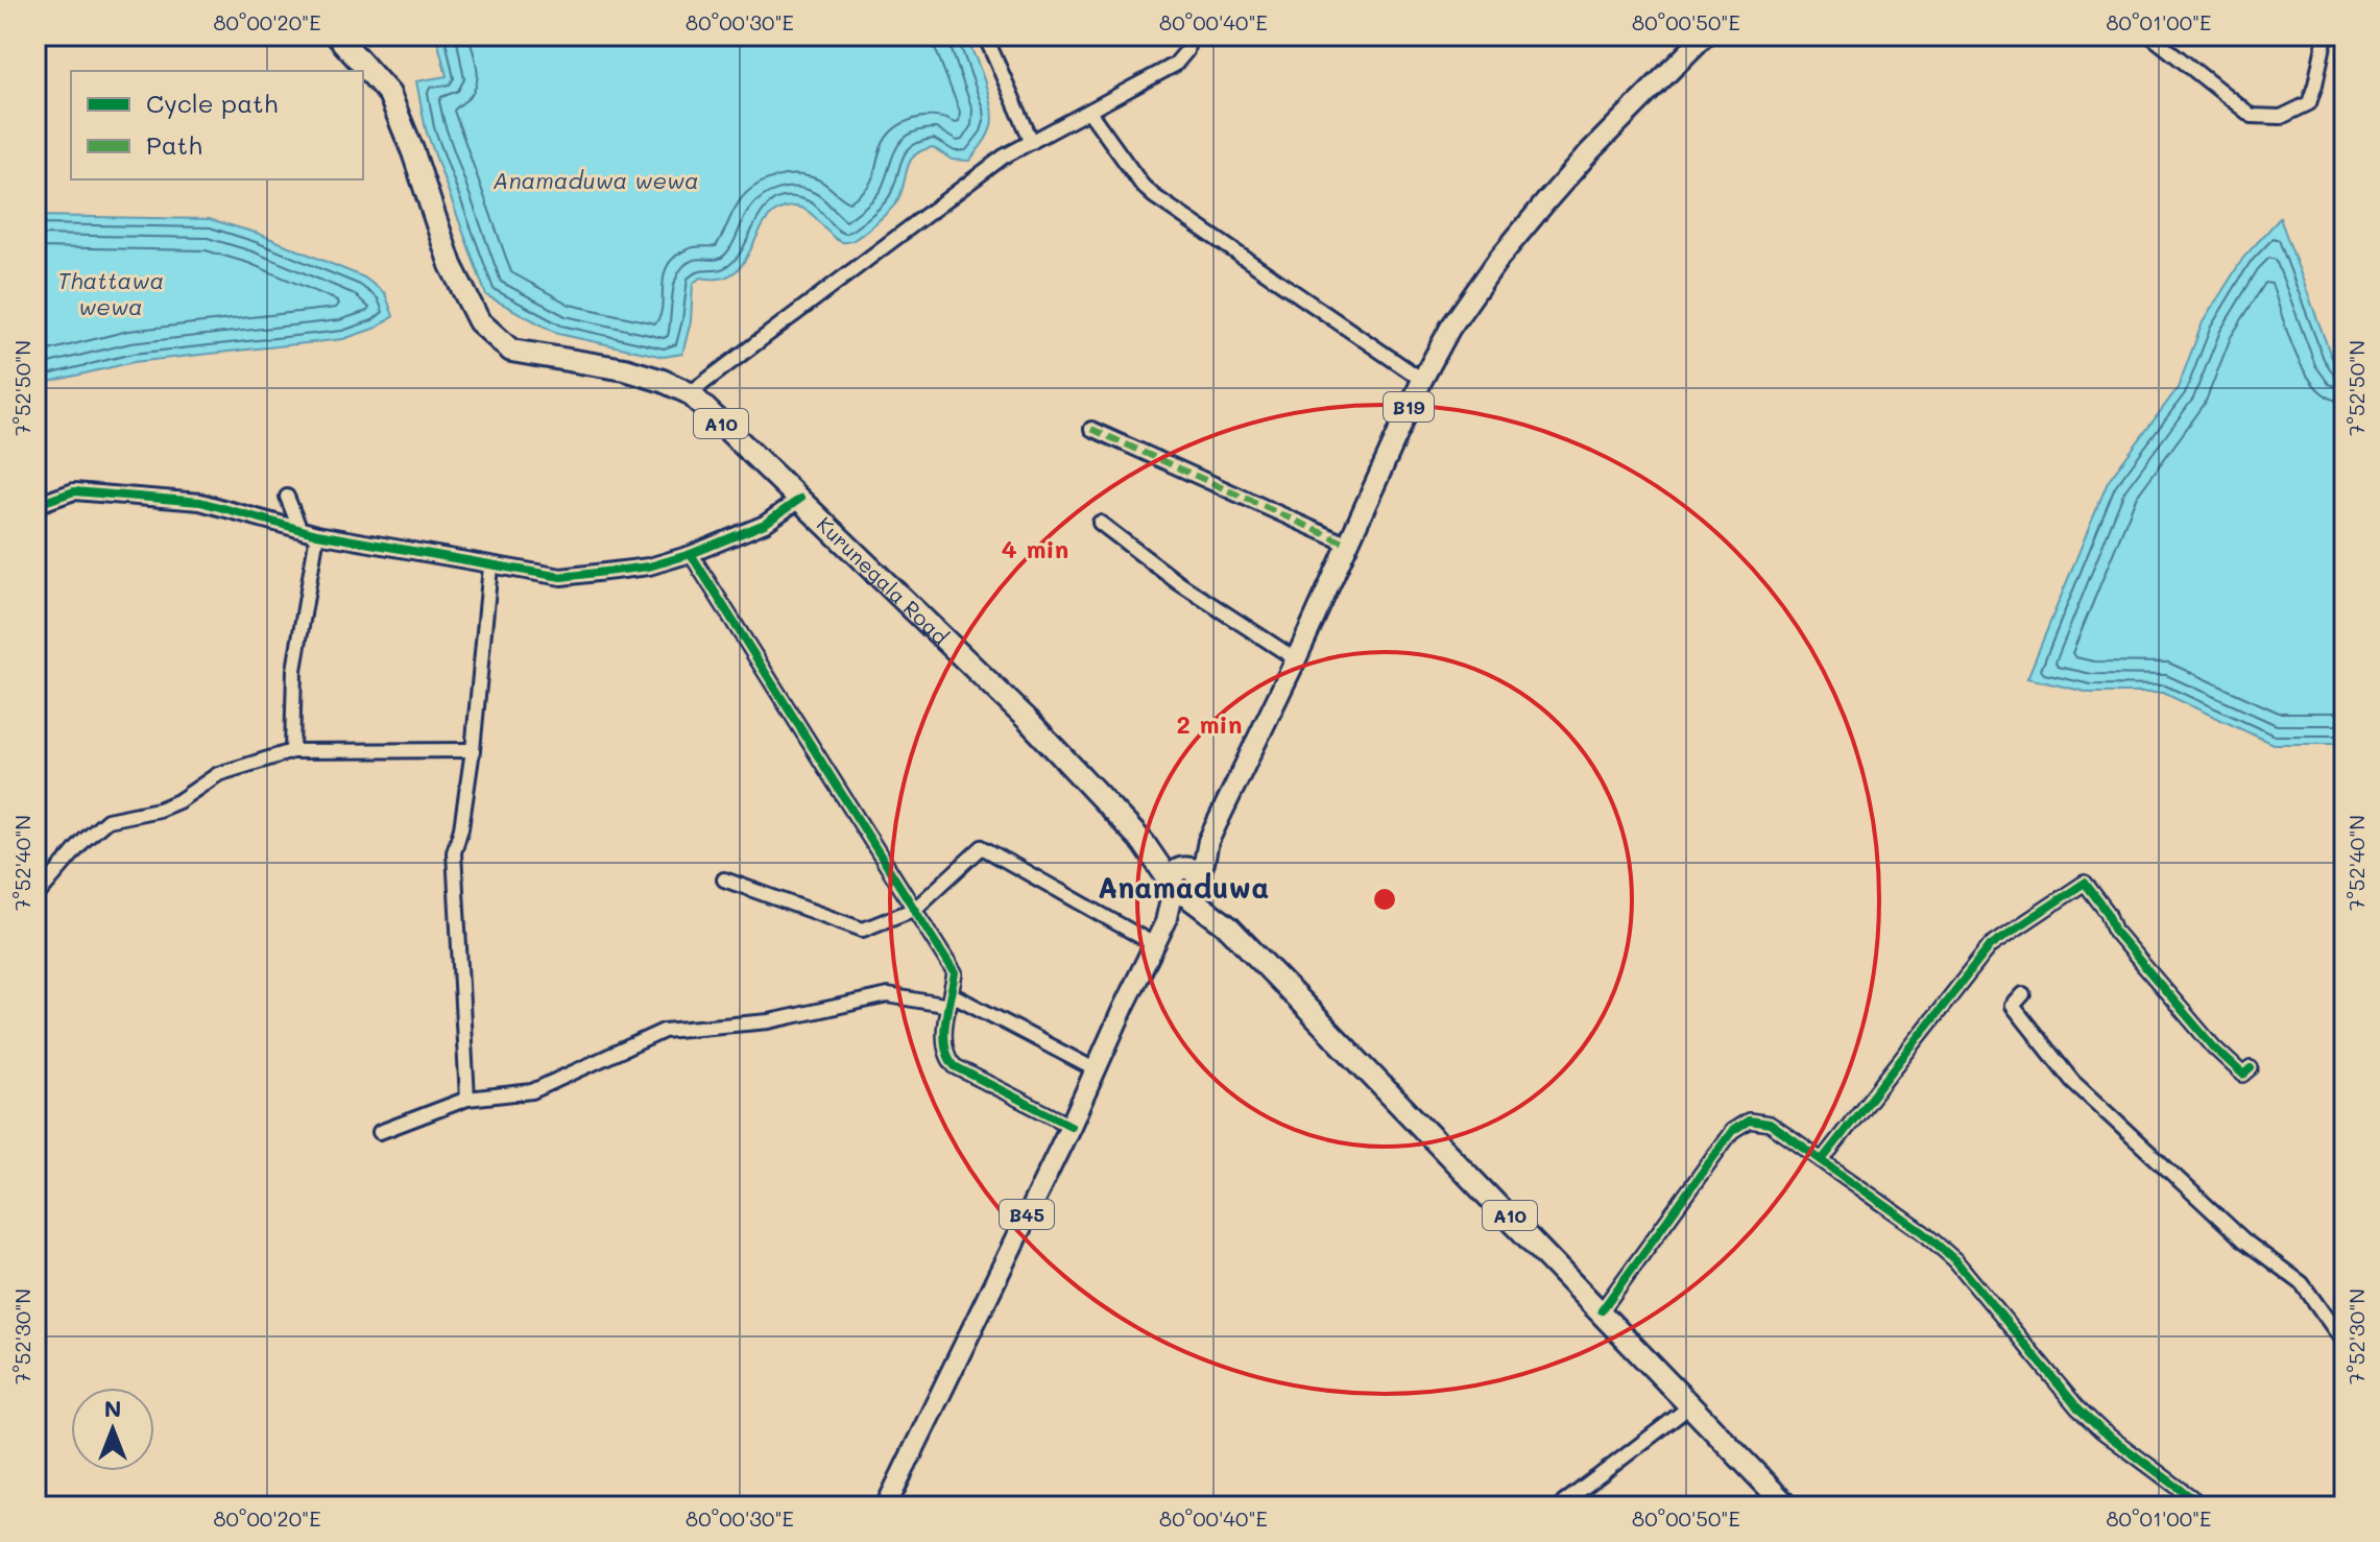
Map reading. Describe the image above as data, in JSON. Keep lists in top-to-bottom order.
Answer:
{
  "streets": {
    "highway": ["A10", "Kurunegala Road"],
    "main road": ["B19", "B45"]
  },
  "crossings": [
    ["B19", "A10"],
    ["B19", "Kurunegala Road"],
    ["B19", "B45"],
    ["A10", "Kurunegala Road"],
    ["A10", "B45"],
    ["Kurunegala Road", "B45"]
  ],
  "districts": ["Anamaduwa"],
  "water": ["Anamaduwa wewa", "Thattawa wewa"],
  "legend": ["Cycle path", "Path"],
  "north": "top",
  "coordinates": [
    "80°00'20\"E",
    "80°00'30\"E",
    "80°00'40\"E",
    "80°00'50\"E",
    "80°01'00\"E",
    "7°52'50\"N",
    "7°52'40\"N",
    "7°52'30\"N"
  ],
  "rings": ["4 min", "2 min"]
}
